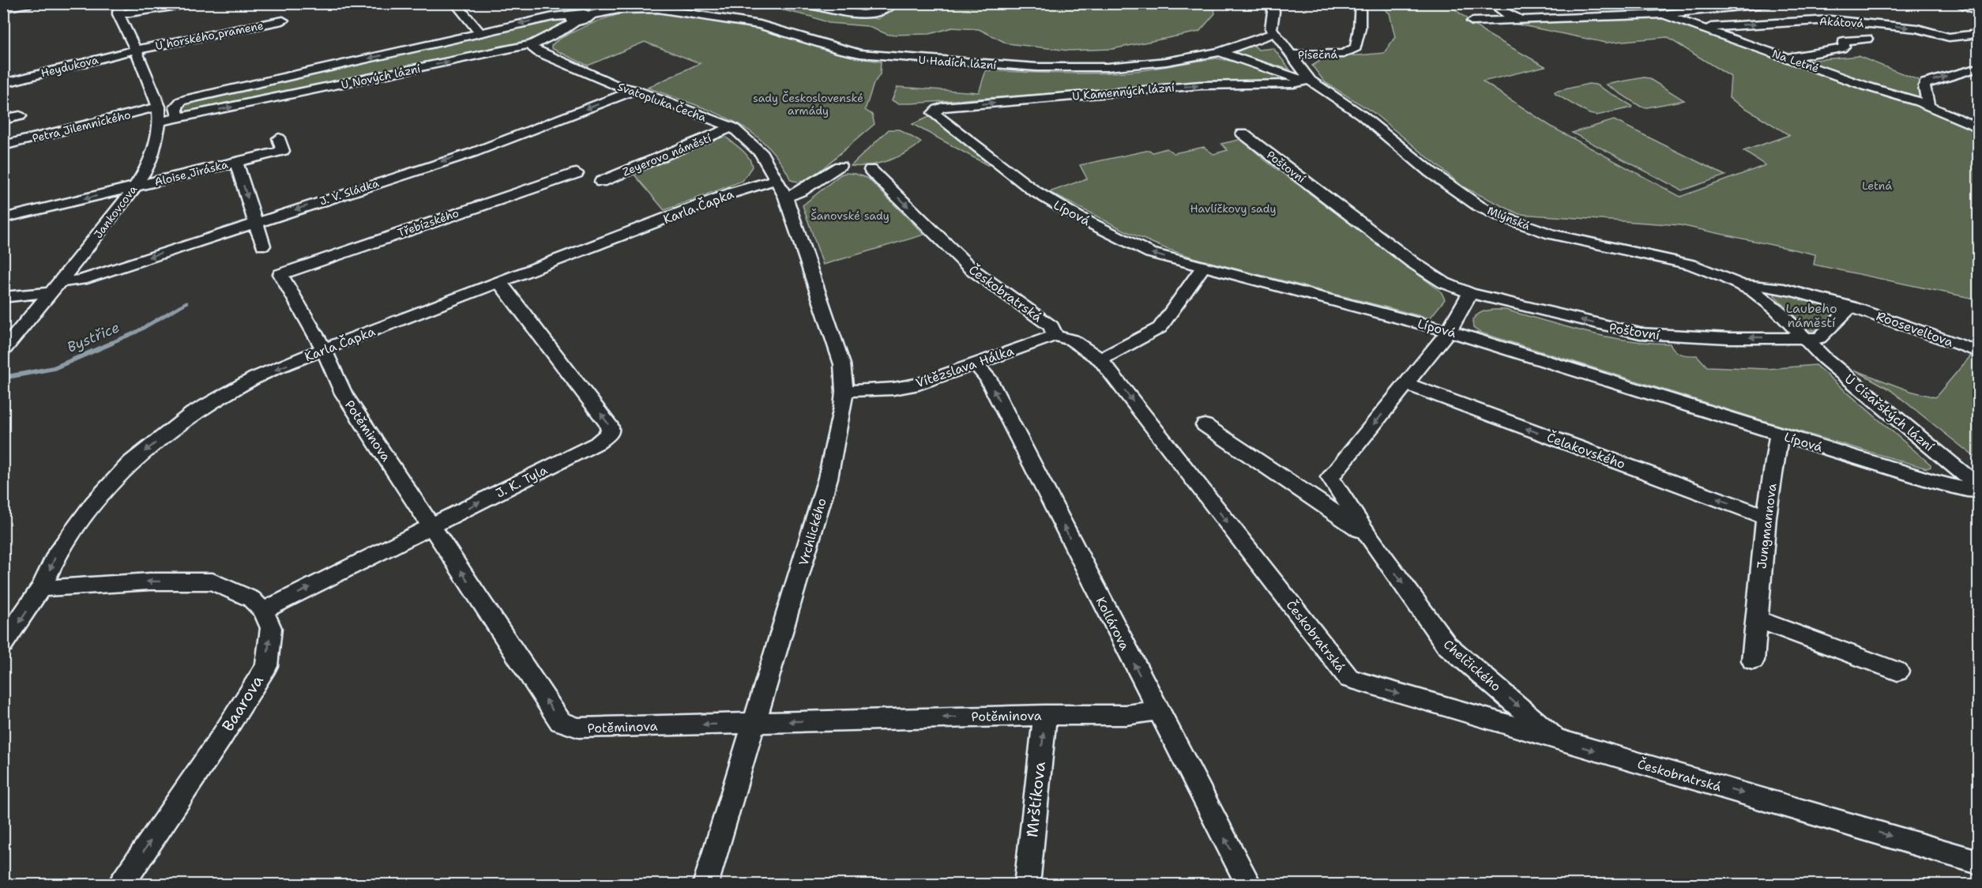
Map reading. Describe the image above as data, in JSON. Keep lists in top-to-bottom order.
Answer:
{
  "streets": {
    "street": [
      "Akátová",
      "U horského pramene",
      "Písečná",
      "Na Letné",
      "U Hadích lázní",
      "Heydukova",
      "U Nových lázní",
      "U Kamenných lázní",
      "Svatopluka Čecha",
      "Petra Jilemnického",
      "Zeyerovo náměstí",
      "Poštovní",
      "Aloise Jiráska",
      "J. V. Sládka",
      "Karla Čapka",
      "Jankovcova",
      "Lípová",
      "Mlýnská",
      "Třebízského",
      "Českobratrská",
      "Rooseveltova",
      "Vítězslava Hálka",
      "U Císařských lázní",
      "Potěminova",
      "Čelakovského",
      "J. K. Tyla",
      "Jungmannova",
      "Vrchlického",
      "Kollárova",
      "Chelčického",
      "Baarova",
      "Mrštíkova"
    ]
  },
  "crossings": [
    ["Akátová", "Na Letné"],
    ["U horského pramene", "Heydukova"],
    ["U Hadích lázní", "U Nových lázní"],
    ["U Nových lázní", "Svatopluka Čecha"],
    ["U Nových lázní", "Petra Jilemnického"],
    ["U Nových lázní", "Jankovcova"],
    ["U Kamenných lázní", "Lípová"],
    ["U Kamenných lázní", "Mlýnská"],
    ["Svatopluka Čecha", "Zeyerovo náměstí"],
    ["Svatopluka Čecha", "J. V. Sládka"],
    ["Svatopluka Čecha", "Karla Čapka"],
    ["Svatopluka Čecha", "Vrchlického"],
    ["Petra Jilemnického", "Jankovcova"],
    ["Poštovní", "U Císařských lázní"],
    ["Aloise Jiráska", "Jankovcova"],
    ["J. V. Sládka", "Jankovcova"],
    ["Karla Čapka", "Potěminova"],
    ["Karla Čapka", "J. K. Tyla"],
    ["Karla Čapka", "Vrchlického"],
    ["Lípová", "Jungmannova"],
    ["Lípová", "Chelčického"],
    ["Třebízského", "Potěminova"],
    ["Českobratrská", "Vítězslava Hálka"],
    ["Českobratrská", "Chelčického"],
    ["Vítězslava Hálka", "Vrchlického"],
    ["Vítězslava Hálka", "Kollárova"],
    ["Potěminova", "J. K. Tyla"],
    ["Potěminova", "Vrchlického"],
    ["Potěminova", "Kollárova"],
    ["Potěminova", "Mrštíkova"],
    ["Čelakovského", "Jungmannova"],
    ["Čelakovského", "Chelčického"],
    ["J. K. Tyla", "Baarova"]
  ],
  "one_way": [
    "U Kamenných lázní",
    "Poštovní",
    "Aloise Jiráska",
    "J. V. Sládka",
    "Karla Čapka",
    "Českobratrská",
    "Potěminova",
    "Čelakovského",
    "Kollárova",
    "Chelčického",
    "Baarova",
    "Mrštíkova"
  ],
  "water": ["Bystřice"],
  "parks": [
    "sady Československé armády",
    "Letná",
    "Havlíčkovy sady",
    "Šanovské sady",
    "Laubeho náměstí"
  ]
}
